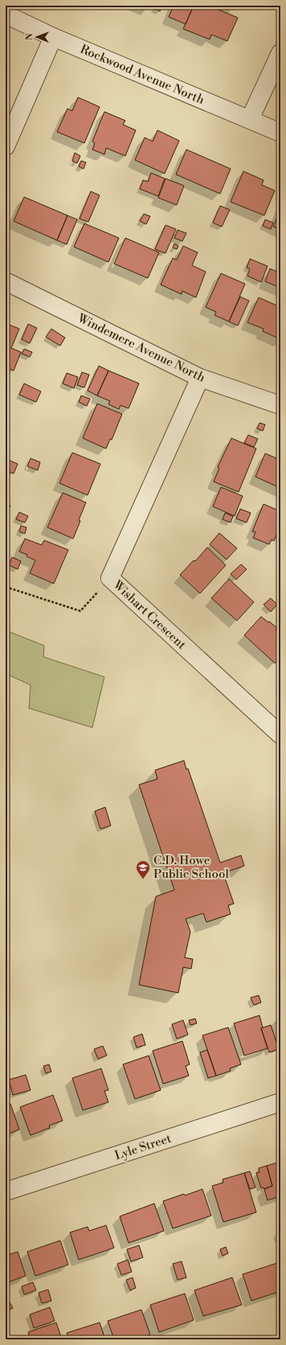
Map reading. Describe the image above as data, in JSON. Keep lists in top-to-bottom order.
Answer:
{
  "streets": {
    "street": [
      "Rockwood Avenue North",
      "Windemere Avenue North",
      "Wishart Crescent",
      "Lyle Street"
    ]
  },
  "crossings": [
    ["Windemere Avenue North", "Wishart Crescent"]
  ],
  "places": {
    "school or university": ["C.D. Howe Public School"]
  },
  "north": "left"
}
